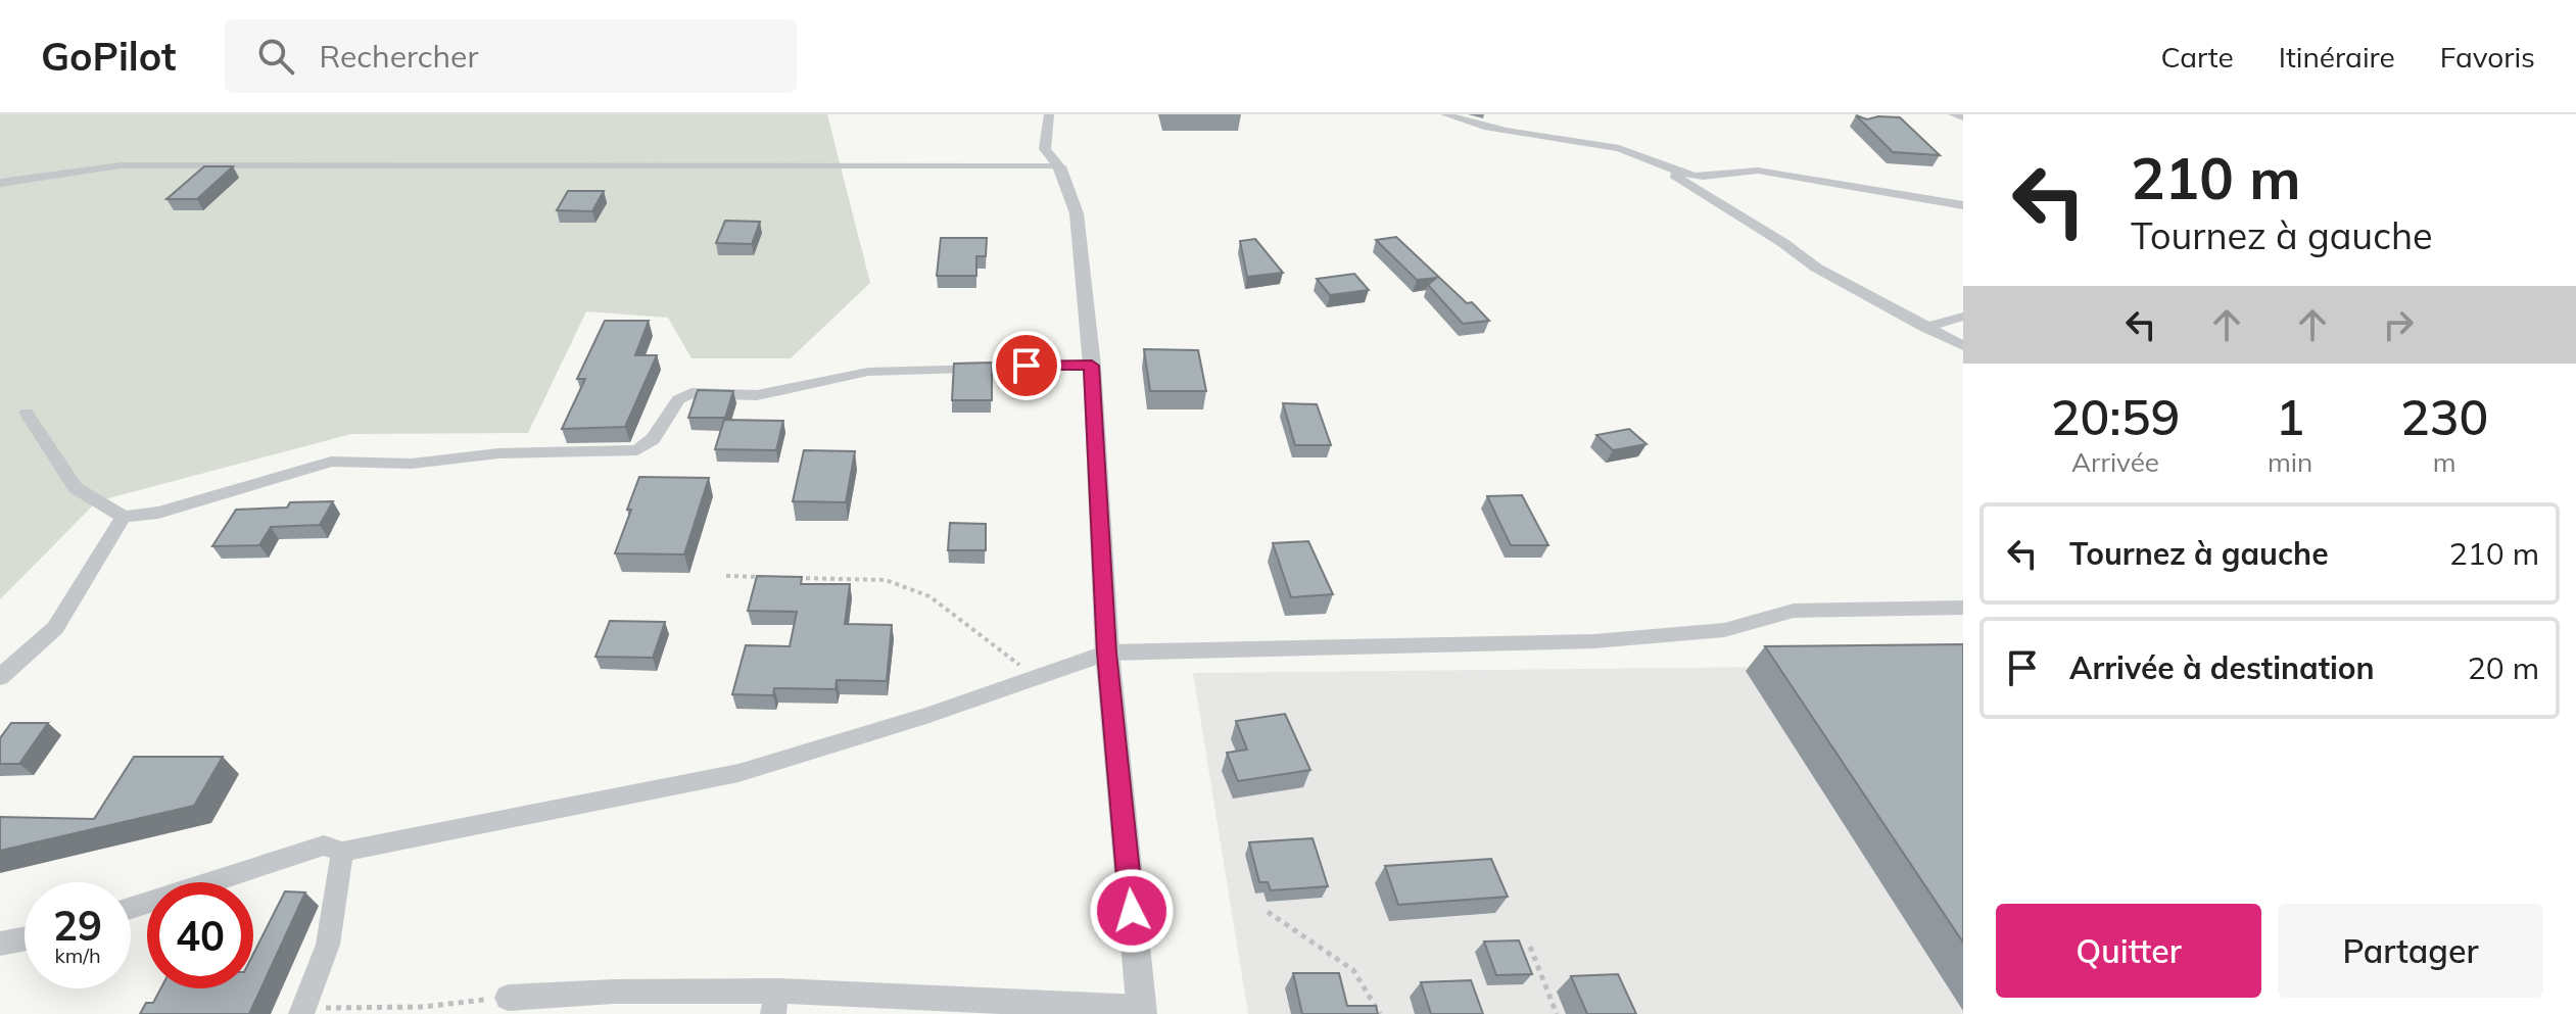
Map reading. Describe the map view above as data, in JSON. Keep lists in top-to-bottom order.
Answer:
{
  "page": {
    "header": "GoPilot",
    "search": "Rechercher",
    "nav": ["Carte", "Itinéraire", "Favoris"],
    "turn": ["210 m", "Tournez à gauche"],
    "eta": [
      "20:59",
      "Arrivée",
      "1",
      "min",
      "230",
      "m"
    ],
    "list": [
      {
        "name": "Tournez à gauche",
        "value": "210 m"
      },
      {
        "name": "Arrivée à destination",
        "value": "20 m"
      }
    ],
    "speed": "29 km/h",
    "limit": "40",
    "buttons": ["Quitter", "Partager"]
  }
}
